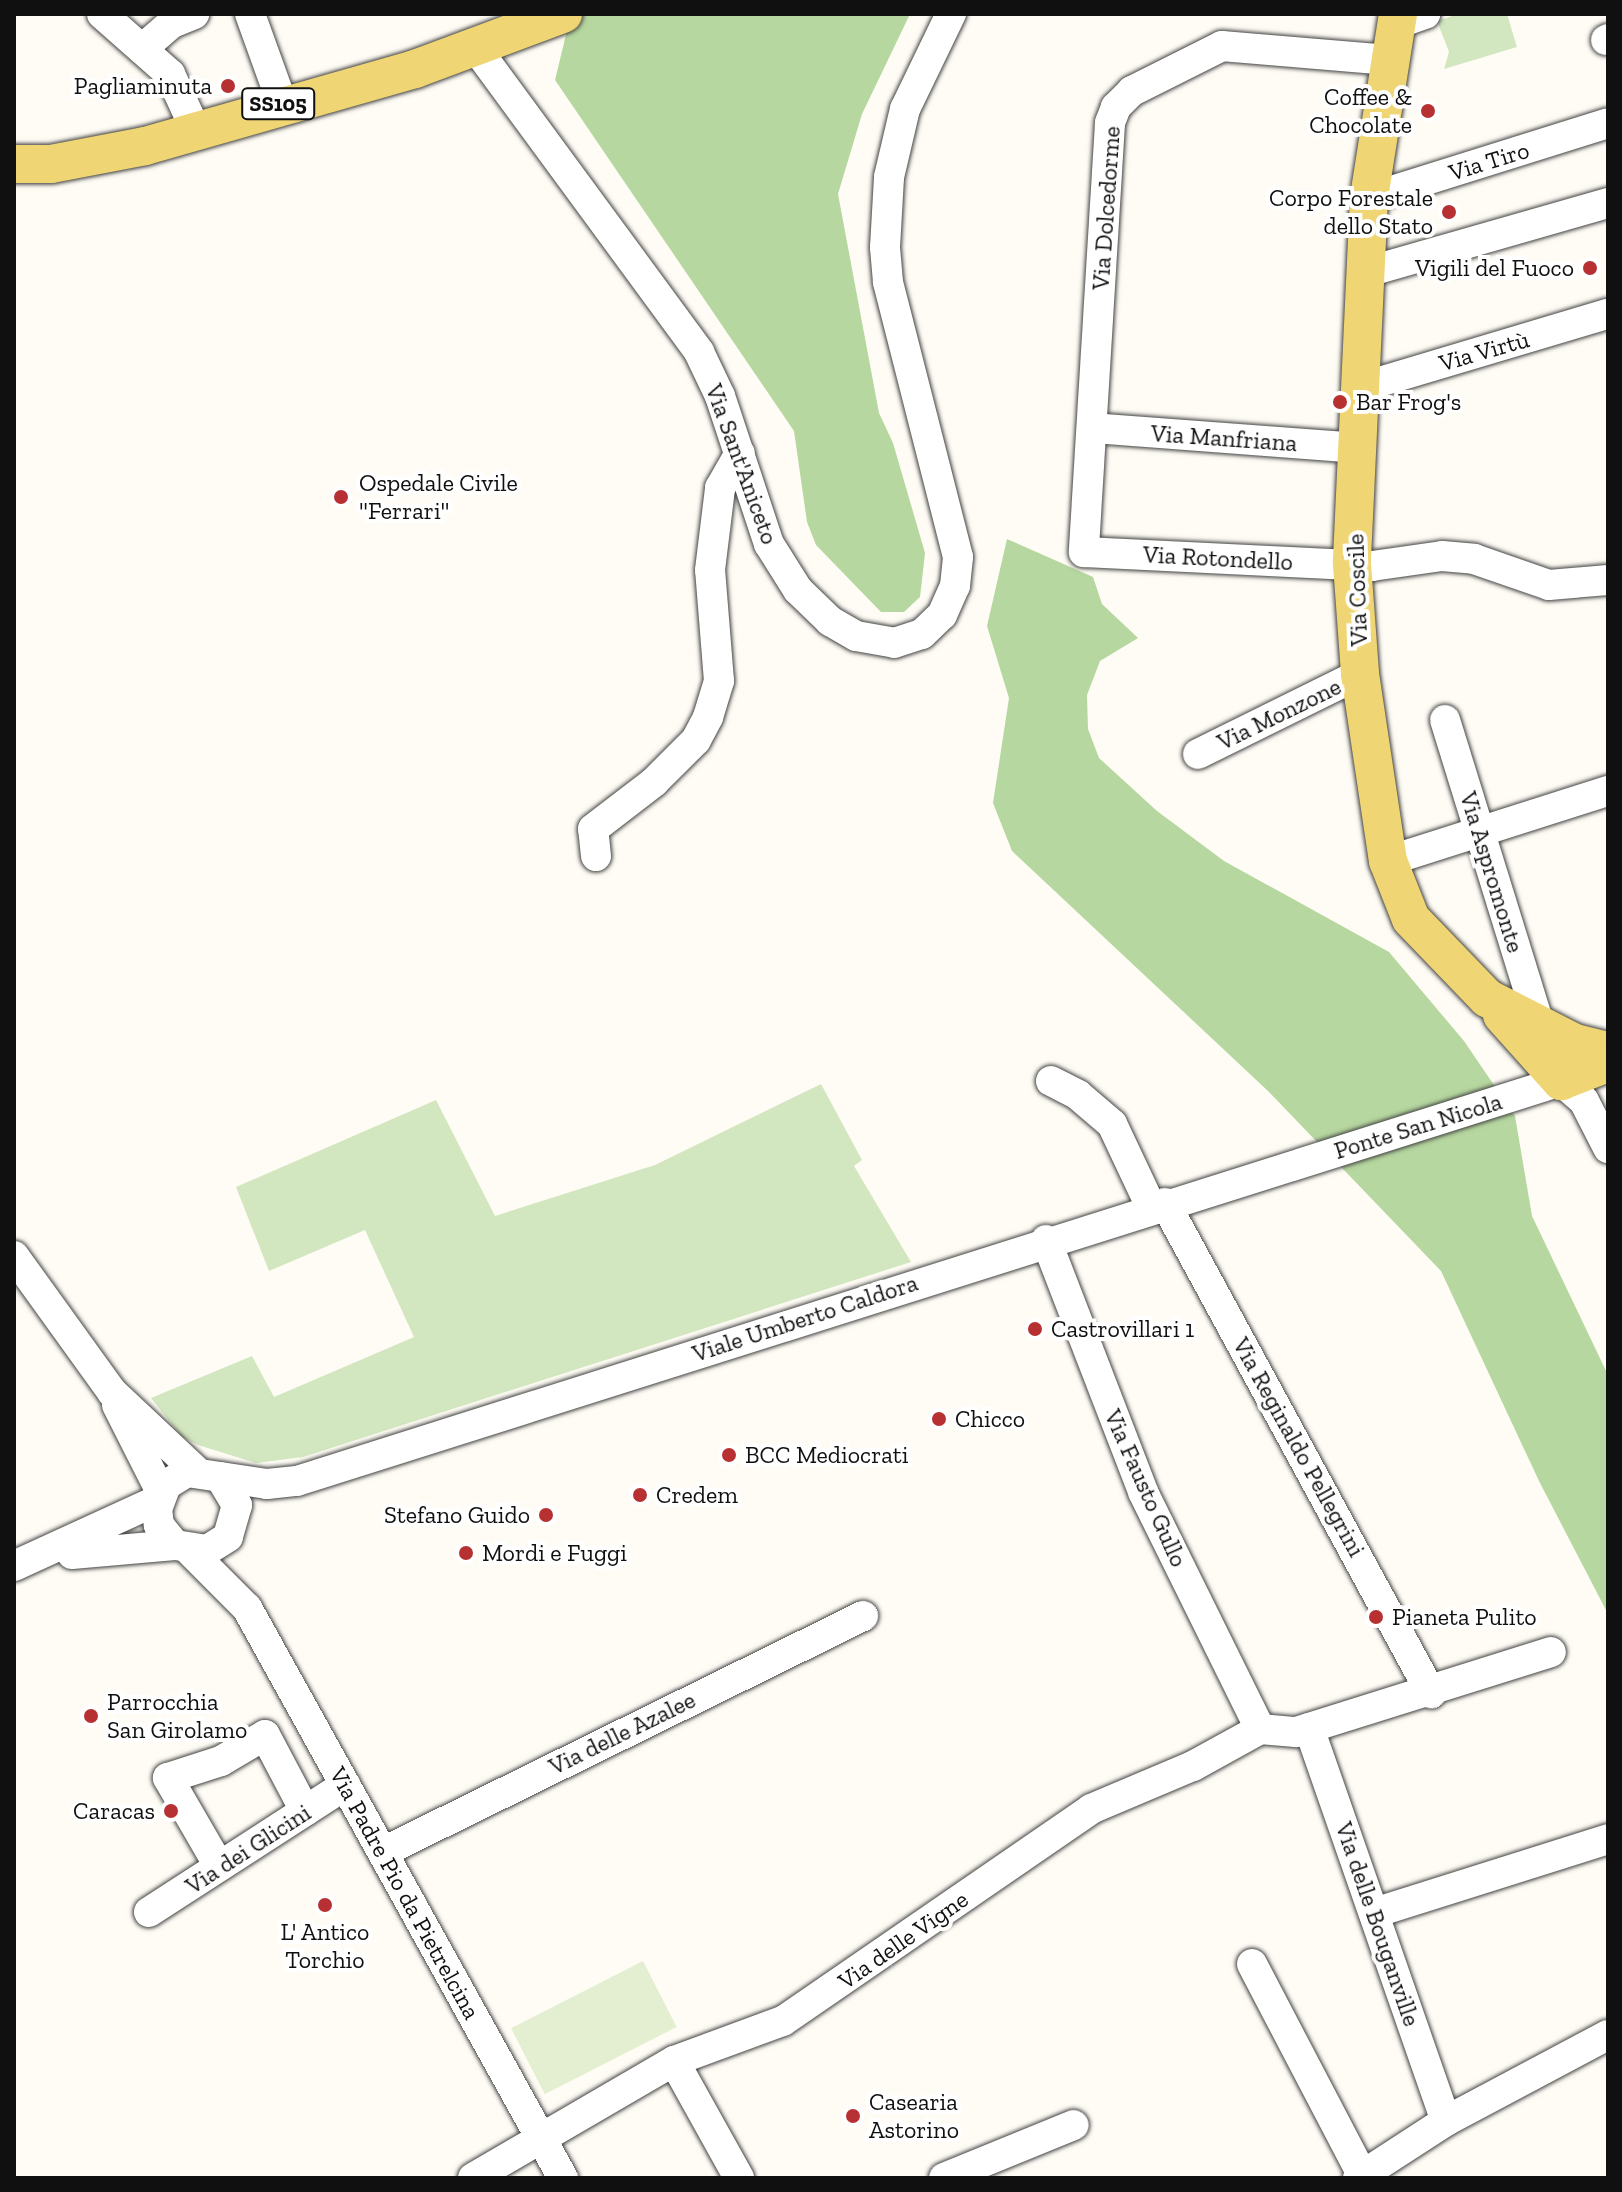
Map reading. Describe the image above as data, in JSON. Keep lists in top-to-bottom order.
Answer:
{
  "streets": {
    "main road": ["SS105", "Via Coscile"],
    "street": [
      "Via Tiro",
      "Via Dolcedorme",
      "Via Virtù",
      "Via Manfriana",
      "Via Sant'Aniceto",
      "Via Rotondello",
      "Via Monzone",
      "Via Aspromonte",
      "Ponte San Nicola",
      "Viale Umberto Caldora",
      "Via Reginaldo Pellegrini",
      "Via Fausto Gullo",
      "Via delle Azalee",
      "Via dei Glicini",
      "Via Padre Pio da Pietrelcina",
      "Via delle Bouganville",
      "Via delle Vigne"
    ]
  },
  "crossings": [
    ["SS105", "Via Sant'Aniceto"],
    ["Via Tiro", "Via Coscile"],
    ["Via Dolcedorme", "Via Manfriana"],
    ["Via Dolcedorme", "Via Rotondello"],
    ["Via Dolcedorme", "Via Coscile"],
    ["Via Virtù", "Via Coscile"],
    ["Via Manfriana", "Via Coscile"],
    ["Via Rotondello", "Via Coscile"],
    ["Via Coscile", "Via Monzone"],
    ["Via Coscile", "Via Aspromonte"],
    ["Ponte San Nicola", "Viale Umberto Caldora"],
    ["Viale Umberto Caldora", "Via Reginaldo Pellegrini"],
    ["Viale Umberto Caldora", "Via Fausto Gullo"],
    ["Viale Umberto Caldora", "Via Padre Pio da Pietrelcina"],
    ["Via Fausto Gullo", "Via delle Vigne"],
    ["Via delle Azalee", "Via Padre Pio da Pietrelcina"],
    ["Via dei Glicini", "Via Padre Pio da Pietrelcina"],
    ["Via Padre Pio da Pietrelcina", "Via delle Vigne"]
  ],
  "places": [
    "Pagliaminuta",
    "Coffee & Chocolate",
    "Corpo Forestale dello Stato",
    "Vigili del Fuoco",
    "Bar Frog's",
    "Ospedale Civile \"Ferrari\"",
    "Castrovillari 1",
    "Chicco",
    "BCC Mediocrati",
    "Credem",
    "Stefano Guido",
    "Mordi e Fuggi",
    "Pianeta Pulito",
    "Parrocchia San Girolamo",
    "Caracas",
    "L' Antico Torchio",
    "Casearia Astorino"
  ]
}
